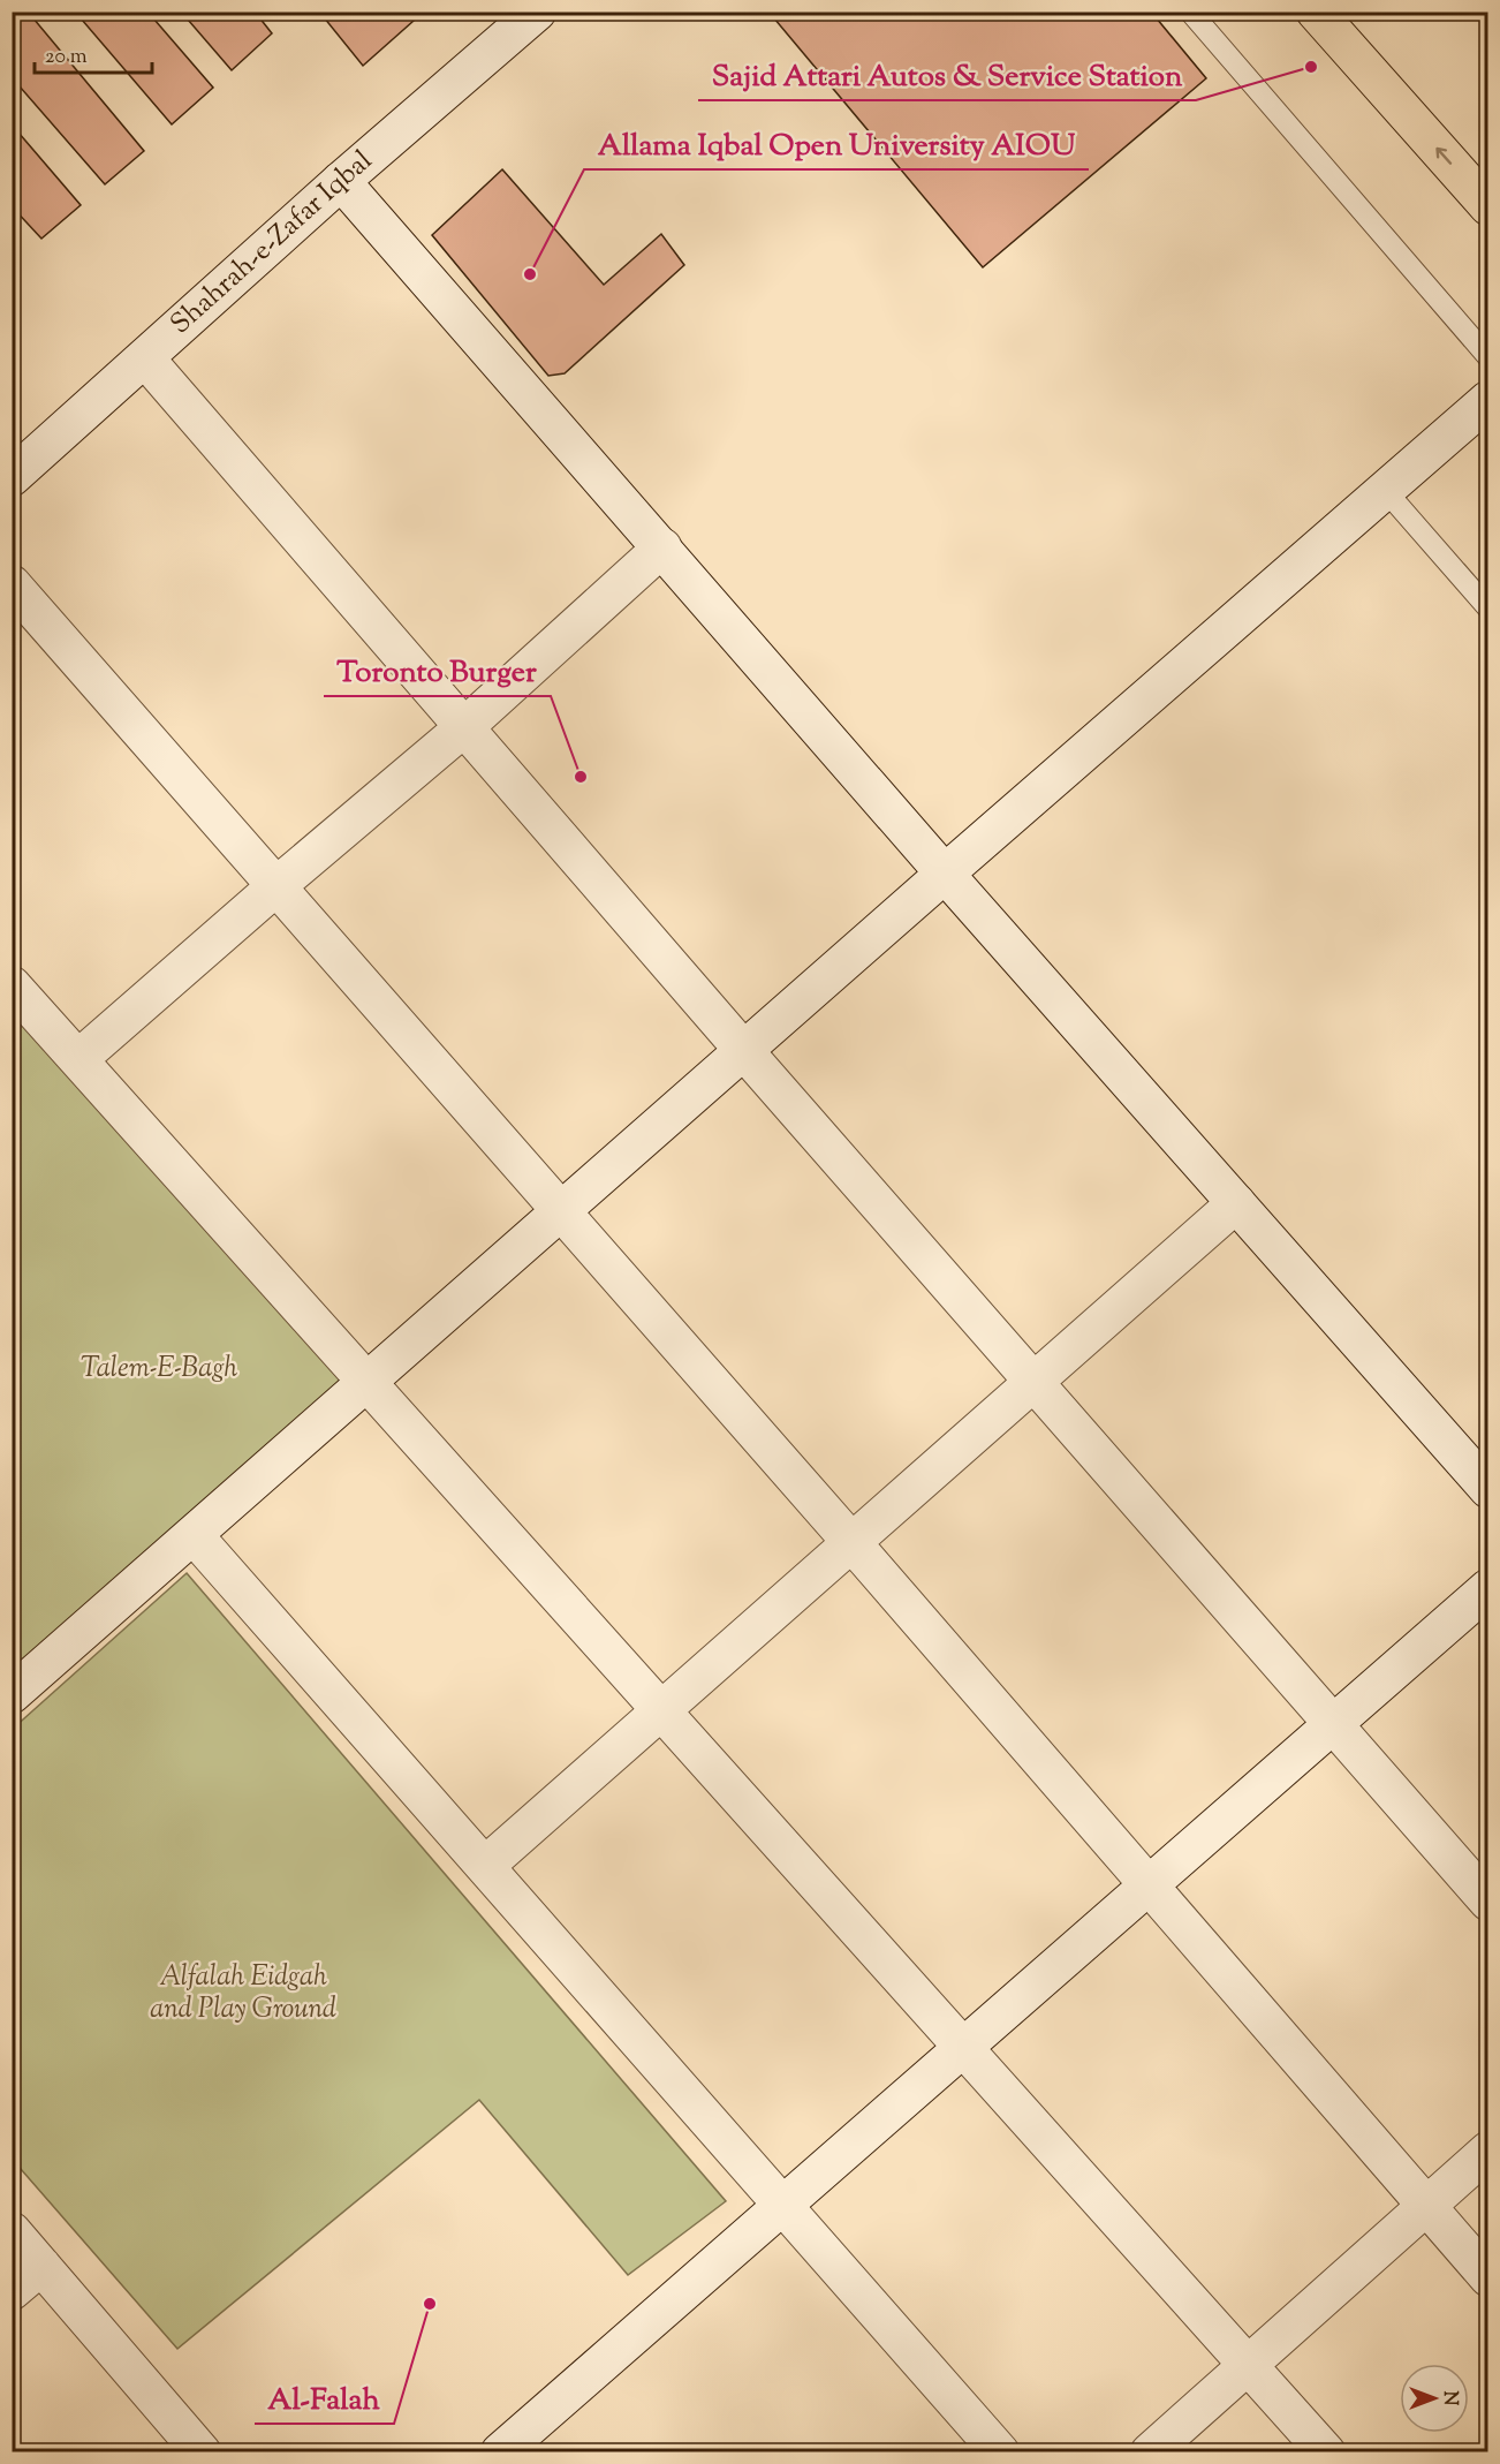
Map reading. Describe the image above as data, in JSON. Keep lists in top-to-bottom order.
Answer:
{
  "streets": {
    "street": ["Shahrah-e-Zafar Iqbal"]
  },
  "parks": ["Talem-E-Bagh", "Alfalah Eidgah and Play Ground"],
  "places": [
    "Sajid Attari Autos & Service Station",
    "Allama Iqbal Open University AIOU",
    "Toronto Burger",
    "Al-Falah"
  ],
  "scale_bar": "20 m",
  "north": "right"
}
